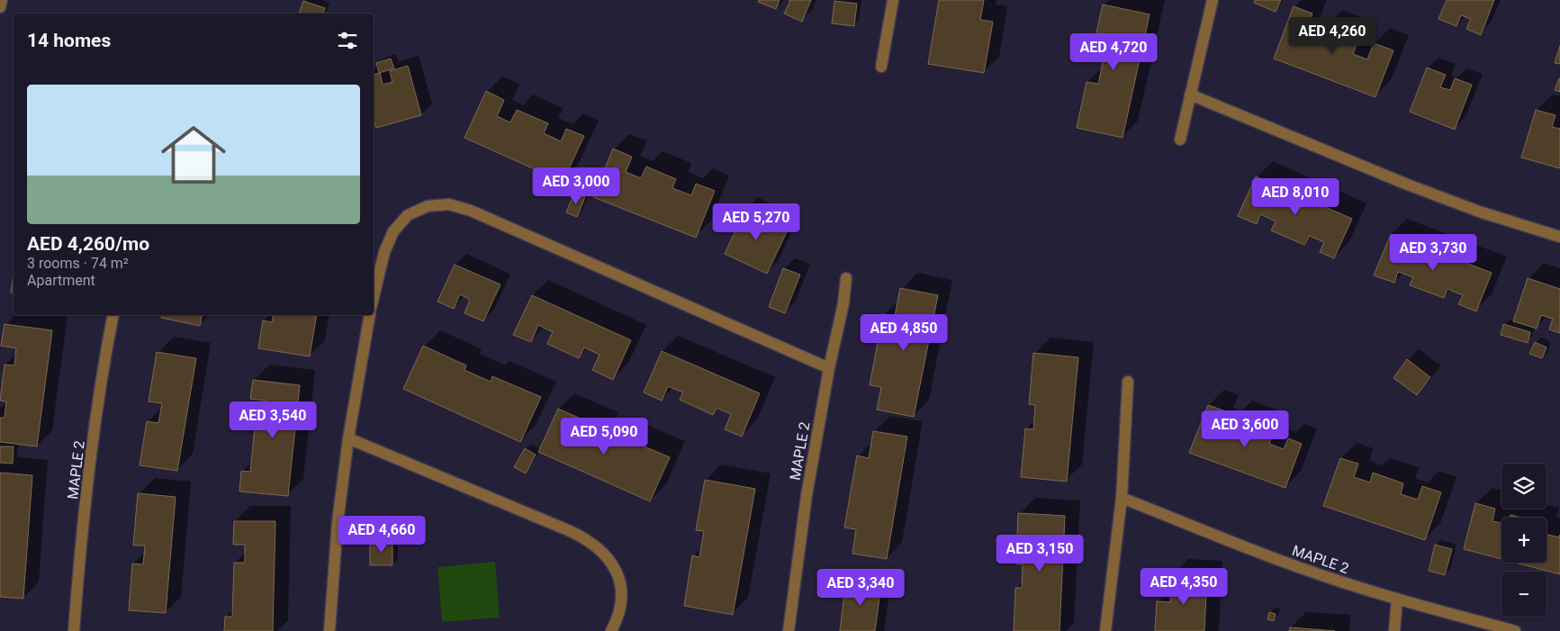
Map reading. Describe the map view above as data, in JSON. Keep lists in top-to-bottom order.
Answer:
{
  "streets": {
    "street": ["MAPLE 2"]
  },
  "page": {
    "heading": "14 homes",
    "price": [
      "AED 4,260",
      "AED 4,720",
      "AED 3,000",
      "AED 8,010",
      "AED 5,270",
      "AED 3,730",
      "AED 4,850",
      "AED 3,540",
      "AED 3,600",
      "AED 5,090",
      "AED 4,660",
      "AED 3,150",
      "AED 4,350",
      "AED 3,340"
    ],
    "list": [
      {
        "name": "AED 4,260/mo",
        "note": "3 rooms · 74 m² · Apartment"
      }
    ],
    "map_buttons": ["+", "−"]
  }
}
